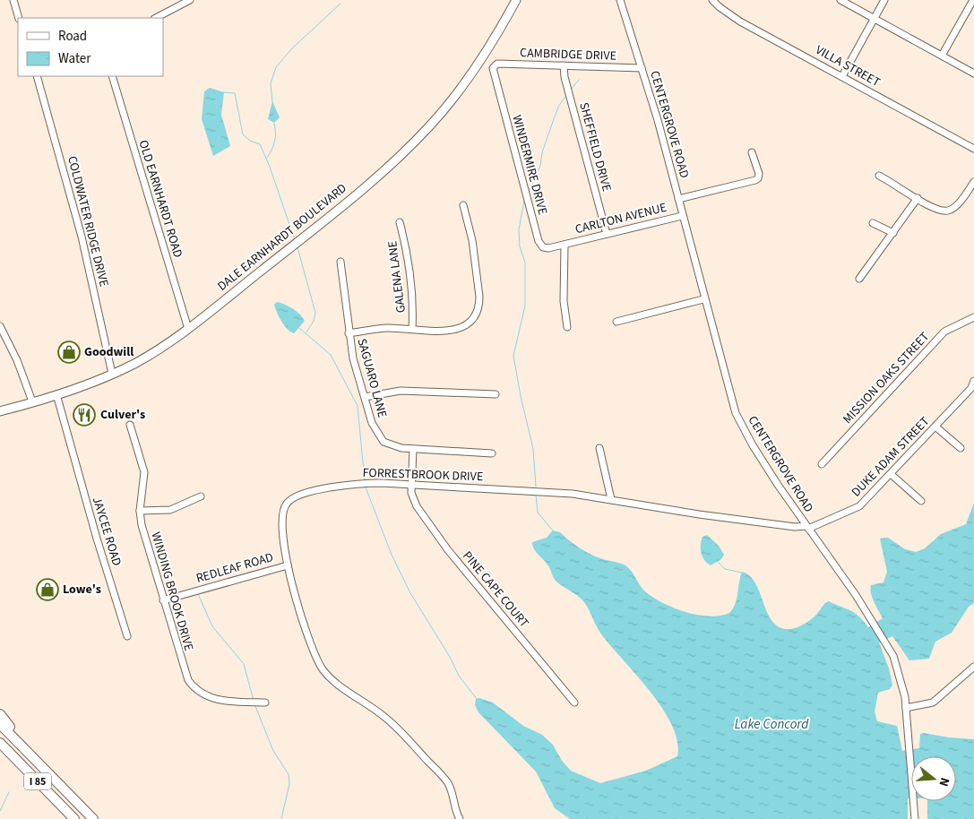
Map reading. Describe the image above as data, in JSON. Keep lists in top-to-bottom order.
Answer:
{
  "streets": {
    "highway": ["I 85"],
    "main road": ["DALE EARNHARDT BOULEVARD"],
    "street": [
      "CAMBRIDGE DRIVE",
      "VILLA STREET",
      "CENTERGROVE ROAD",
      "SHEFFIELD DRIVE",
      "WINDERMIRE DRIVE",
      "OLD EARNHARDT ROAD",
      "CARLTON AVENUE",
      "COLDWATER RIDGE DRIVE",
      "GALENA LANE",
      "SAGUARO LANE",
      "MISSION OAKS STREET",
      "DUKE ADAM STREET",
      "FORRESTBROOK DRIVE",
      "JAYCEE ROAD",
      "REDLEAF ROAD",
      "PINE CAPE COURT",
      "WINDING BROOK DRIVE"
    ]
  },
  "crossings": [
    ["CAMBRIDGE DRIVE", "CENTERGROVE ROAD"],
    ["CAMBRIDGE DRIVE", "SHEFFIELD DRIVE"],
    ["CAMBRIDGE DRIVE", "WINDERMIRE DRIVE"],
    ["CENTERGROVE ROAD", "CARLTON AVENUE"],
    ["CENTERGROVE ROAD", "DUKE ADAM STREET"],
    ["CENTERGROVE ROAD", "FORRESTBROOK DRIVE"],
    ["SHEFFIELD DRIVE", "CARLTON AVENUE"],
    ["WINDERMIRE DRIVE", "CARLTON AVENUE"],
    ["OLD EARNHARDT ROAD", "DALE EARNHARDT BOULEVARD"],
    ["COLDWATER RIDGE DRIVE", "DALE EARNHARDT BOULEVARD"],
    ["DALE EARNHARDT BOULEVARD", "JAYCEE ROAD"],
    ["DUKE ADAM STREET", "FORRESTBROOK DRIVE"],
    ["FORRESTBROOK DRIVE", "REDLEAF ROAD"],
    ["FORRESTBROOK DRIVE", "PINE CAPE COURT"],
    ["REDLEAF ROAD", "WINDING BROOK DRIVE"]
  ],
  "water": ["Lake Concord"],
  "places": {
    "shop": ["Goodwill", "Lowe's"],
    "restaurant": ["Culver's"]
  },
  "legend": ["Road", "Water"],
  "north": "right"
}
